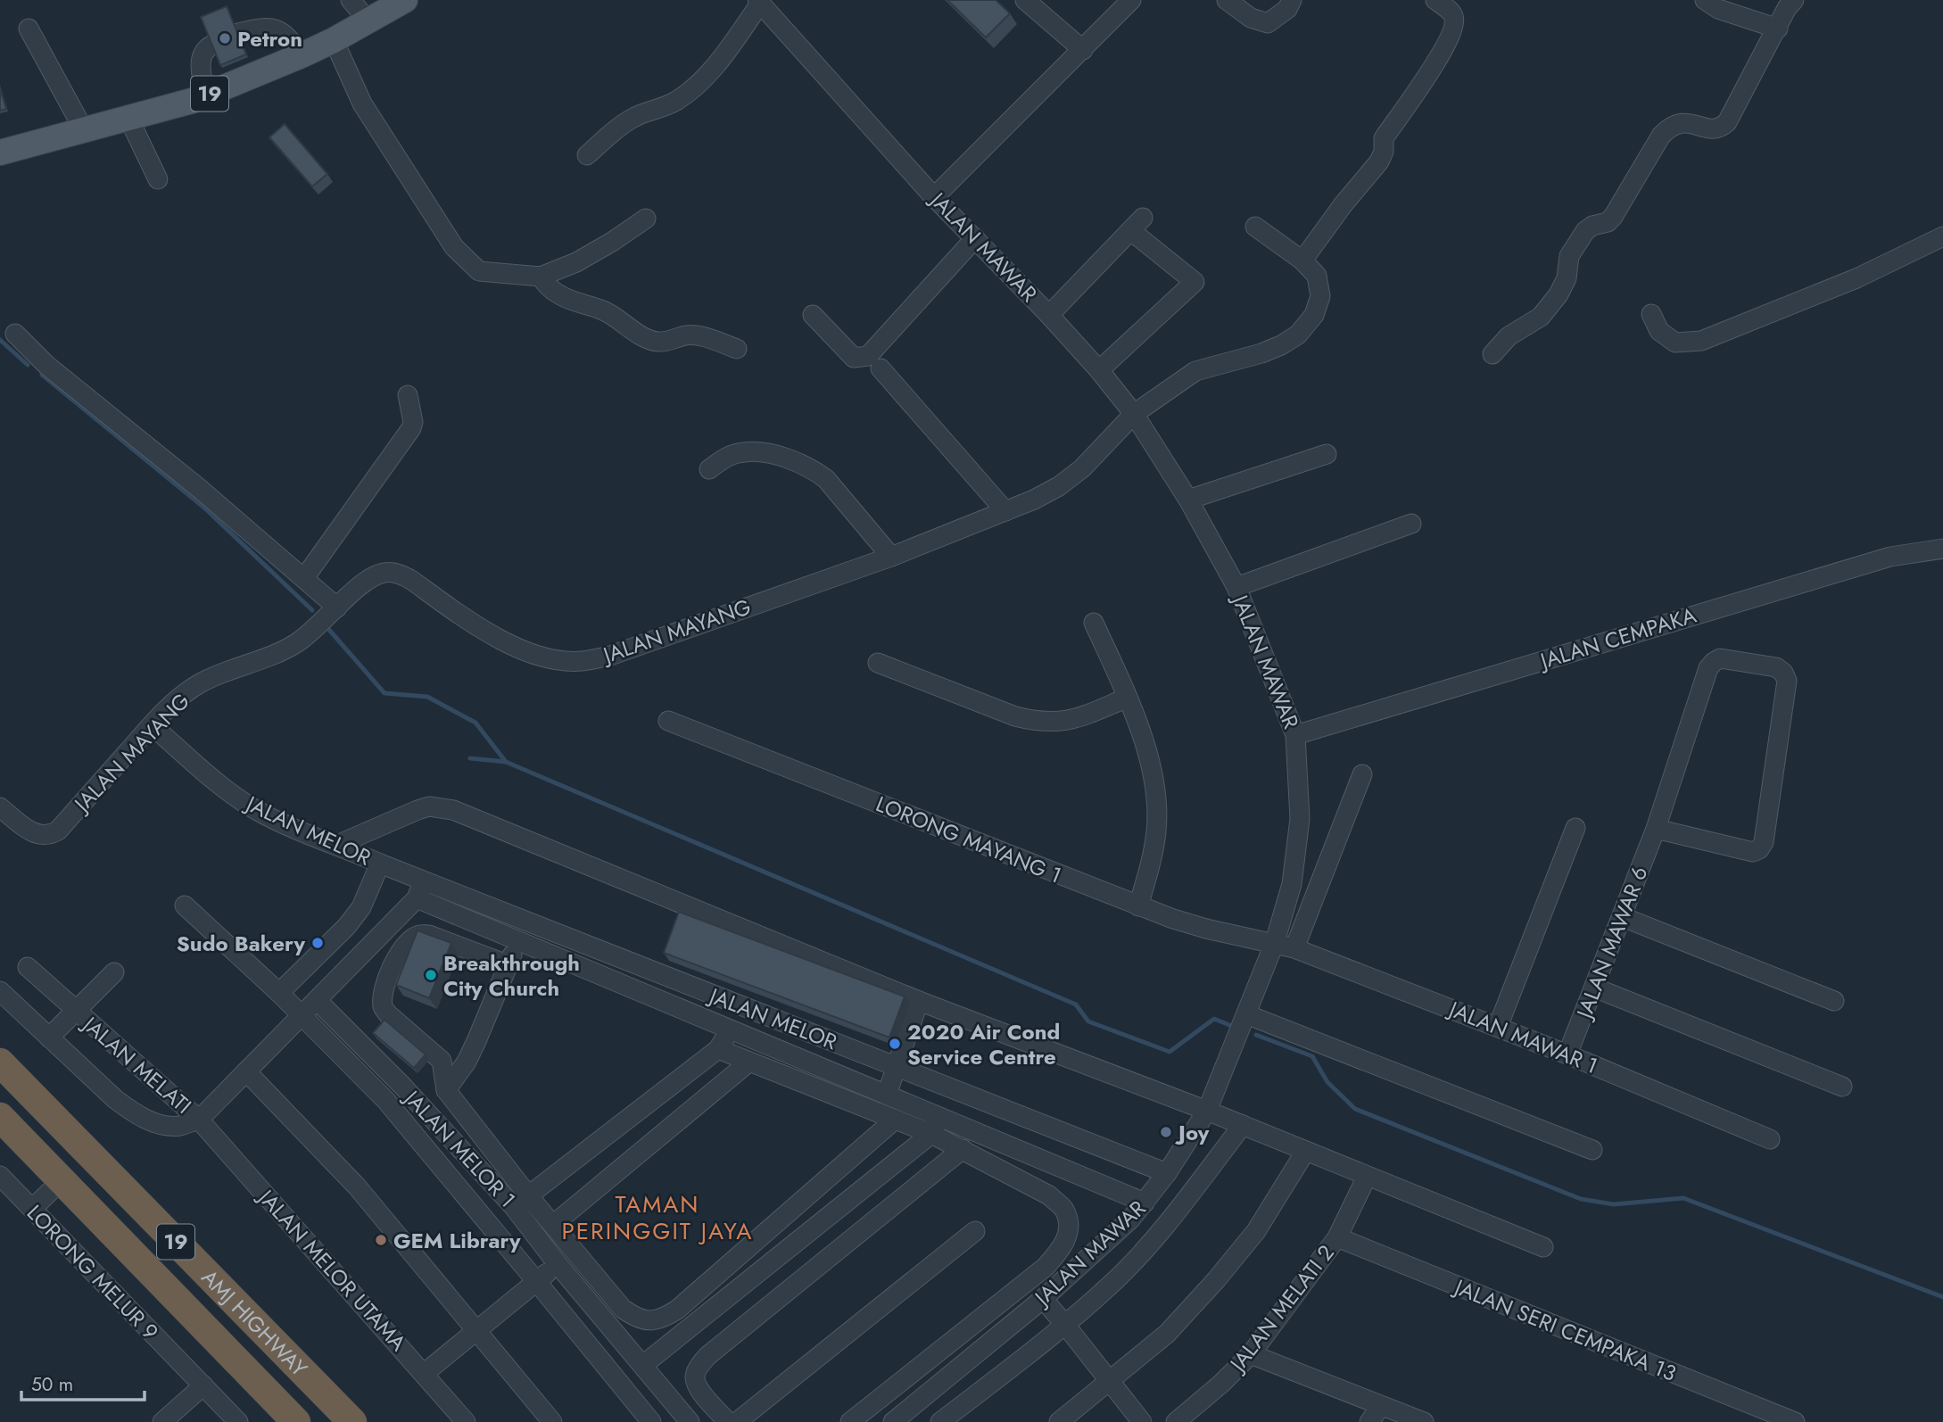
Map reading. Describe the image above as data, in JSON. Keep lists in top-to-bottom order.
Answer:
{
  "streets": {
    "highway": ["19", "AMJ HIGHWAY"],
    "street": [
      "JALAN MAWAR",
      "JALAN MAYANG",
      "JALAN CEMPAKA",
      "JALAN MELOR",
      "LORONG MAYANG 1",
      "JALAN MAWAR 6",
      "JALAN MAWAR 1",
      "JALAN MELATI",
      "JALAN MELOR 1",
      "JALAN MELOR UTAMA",
      "LORONG MELUR 9",
      "JALAN MELATI 2",
      "JALAN SERI CEMPAKA 13"
    ]
  },
  "crossings": [
    ["JALAN MAWAR", "JALAN MAYANG"],
    ["JALAN MAWAR", "JALAN CEMPAKA"],
    ["JALAN MAWAR", "JALAN MELOR"],
    ["JALAN MAWAR", "LORONG MAYANG 1"],
    ["JALAN MAWAR", "JALAN MAWAR 1"],
    ["JALAN MAYANG", "JALAN MELOR"],
    ["LORONG MAYANG 1", "JALAN MAWAR 1"],
    ["JALAN MAWAR 6", "JALAN MAWAR 1"],
    ["JALAN MELATI", "JALAN MELOR UTAMA"],
    ["JALAN MELATI 2", "JALAN SERI CEMPAKA 13"]
  ],
  "districts": ["TAMAN PERINGGIT JAYA"],
  "places": [
    "Petron",
    "Sudo Bakery",
    "Breakthrough City Church",
    "2020 Air Cond Service Centre",
    "Joy",
    "GEM Library"
  ],
  "scale_bar": "50 m"
}
